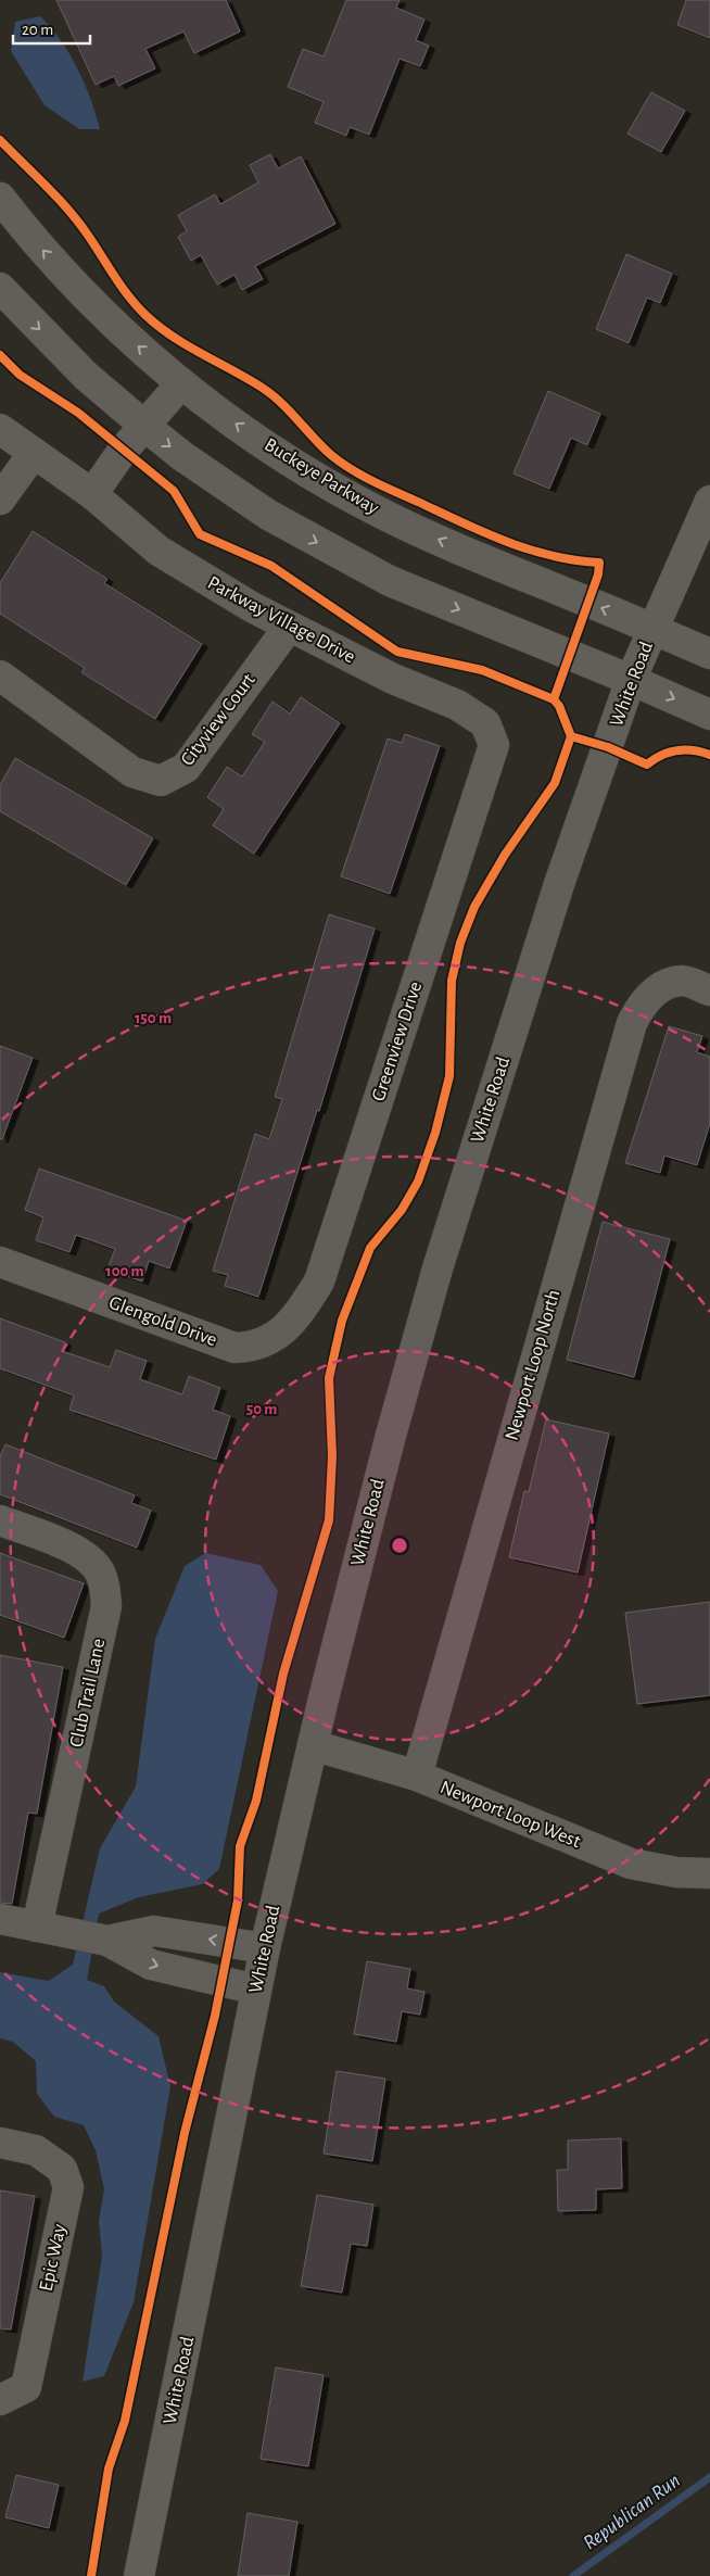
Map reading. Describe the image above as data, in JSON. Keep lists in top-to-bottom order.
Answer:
{
  "streets": {
    "street": [
      "Buckeye Parkway",
      "Parkway Village Drive",
      "White Road",
      "Cityview Court",
      "Greenview Drive",
      "Glengold Drive",
      "Newport Loop North",
      "Club Trail Lane",
      "Newport Loop West",
      "Epic Way"
    ]
  },
  "crossings": [
    ["Buckeye Parkway", "White Road"],
    ["Parkway Village Drive", "Cityview Court"],
    ["Parkway Village Drive", "Greenview Drive"],
    ["White Road", "Newport Loop West"],
    ["Greenview Drive", "Glengold Drive"],
    ["Newport Loop North", "Newport Loop West"]
  ],
  "water": ["Republican Run"],
  "scale_bar": "20 m",
  "rings": ["150 m", "100 m", "50 m"]
}
